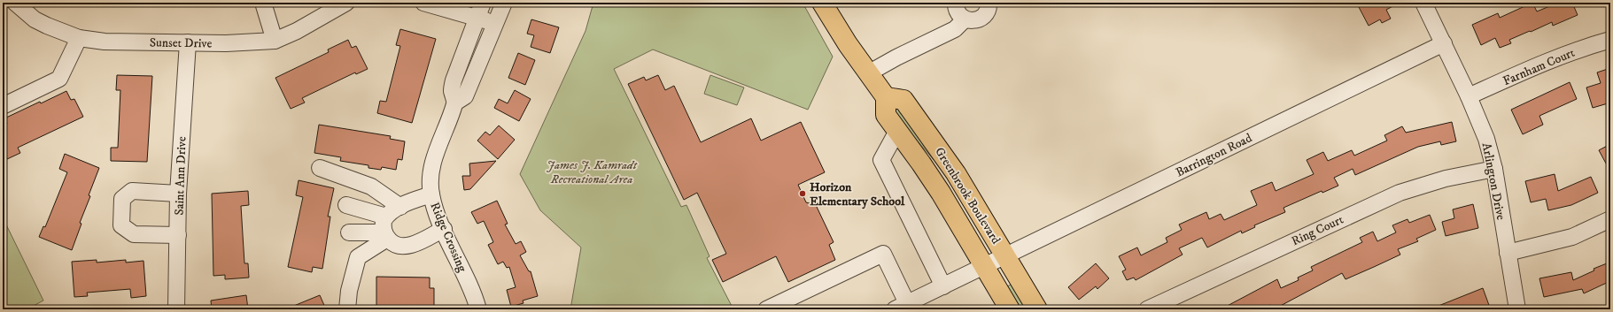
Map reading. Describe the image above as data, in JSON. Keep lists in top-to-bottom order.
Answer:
{
  "streets": {
    "main road": ["Greenbrook Boulevard"],
    "street": [
      "Sunset Drive",
      "Farnham Court",
      "Barrington Road",
      "Saint Ann Drive",
      "Arlington Drive",
      "Ring Court",
      "Ridge Crossing"
    ]
  },
  "crossings": [
    ["Sunset Drive", "Saint Ann Drive"],
    ["Farnham Court", "Arlington Drive"],
    ["Barrington Road", "Arlington Drive"],
    ["Barrington Road", "Greenbrook Boulevard"],
    ["Arlington Drive", "Ring Court"]
  ],
  "parks": ["James J. Kamradt Recreational Area"],
  "places": ["Horizon Elementary School"]
}
